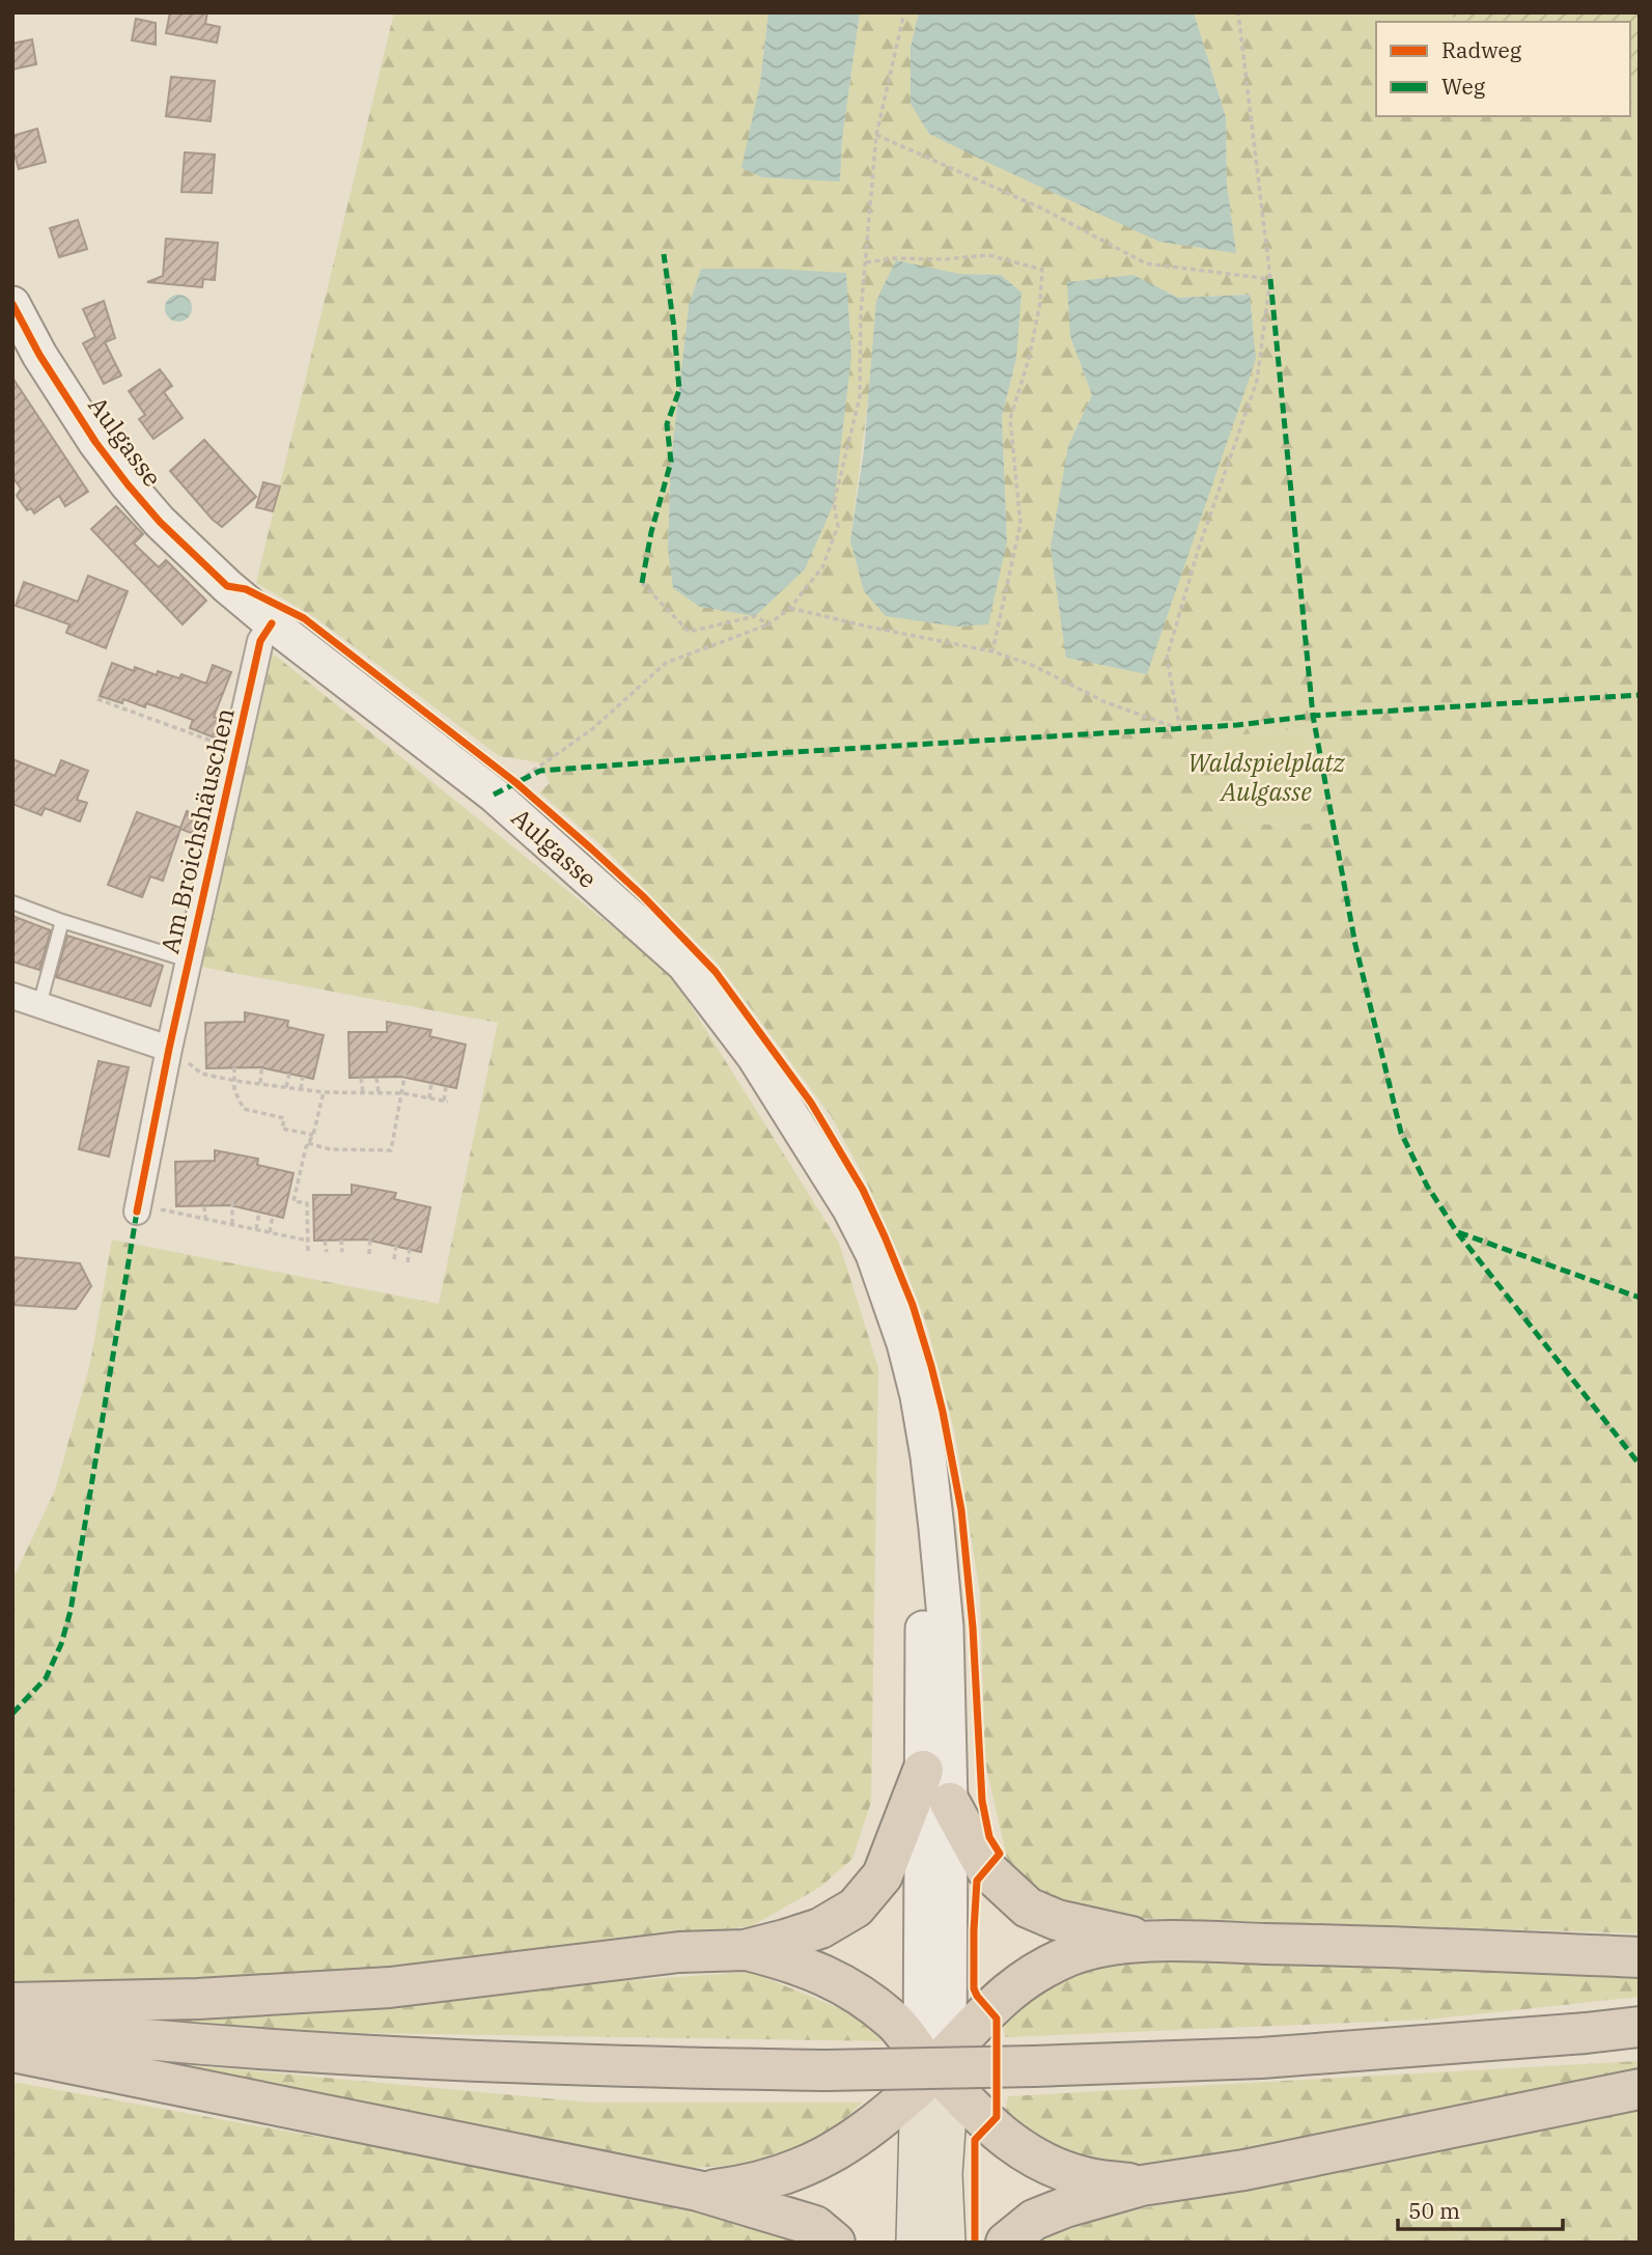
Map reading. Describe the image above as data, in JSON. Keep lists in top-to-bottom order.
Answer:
{
  "streets": {
    "main road": ["Aulgasse"],
    "street": ["Am Broichshäuschen"]
  },
  "crossings": [
    ["Aulgasse", "Am Broichshäuschen"]
  ],
  "parks": ["Waldspielplatz Aulgasse"],
  "legend": ["Radweg", "Weg"],
  "scale_bar": "50 m"
}
